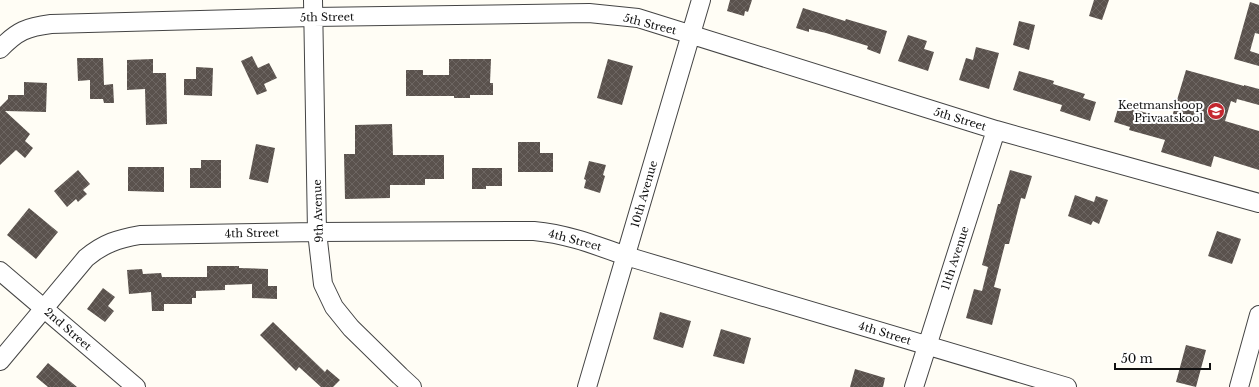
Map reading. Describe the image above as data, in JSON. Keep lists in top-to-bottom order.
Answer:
{
  "streets": {
    "street": [
      "5th Street",
      "10th Avenue",
      "9th Avenue",
      "4th Street",
      "11th Avenue",
      "2nd Street"
    ]
  },
  "crossings": [
    ["5th Street", "10th Avenue"],
    ["5th Street", "9th Avenue"],
    ["5th Street", "11th Avenue"],
    ["10th Avenue", "4th Street"],
    ["9th Avenue", "4th Street"],
    ["4th Street", "11th Avenue"],
    ["4th Street", "2nd Street"]
  ],
  "places": {
    "school or university": ["Keetmanshoop Privaatskool"]
  },
  "scale_bar": "50 m"
}
